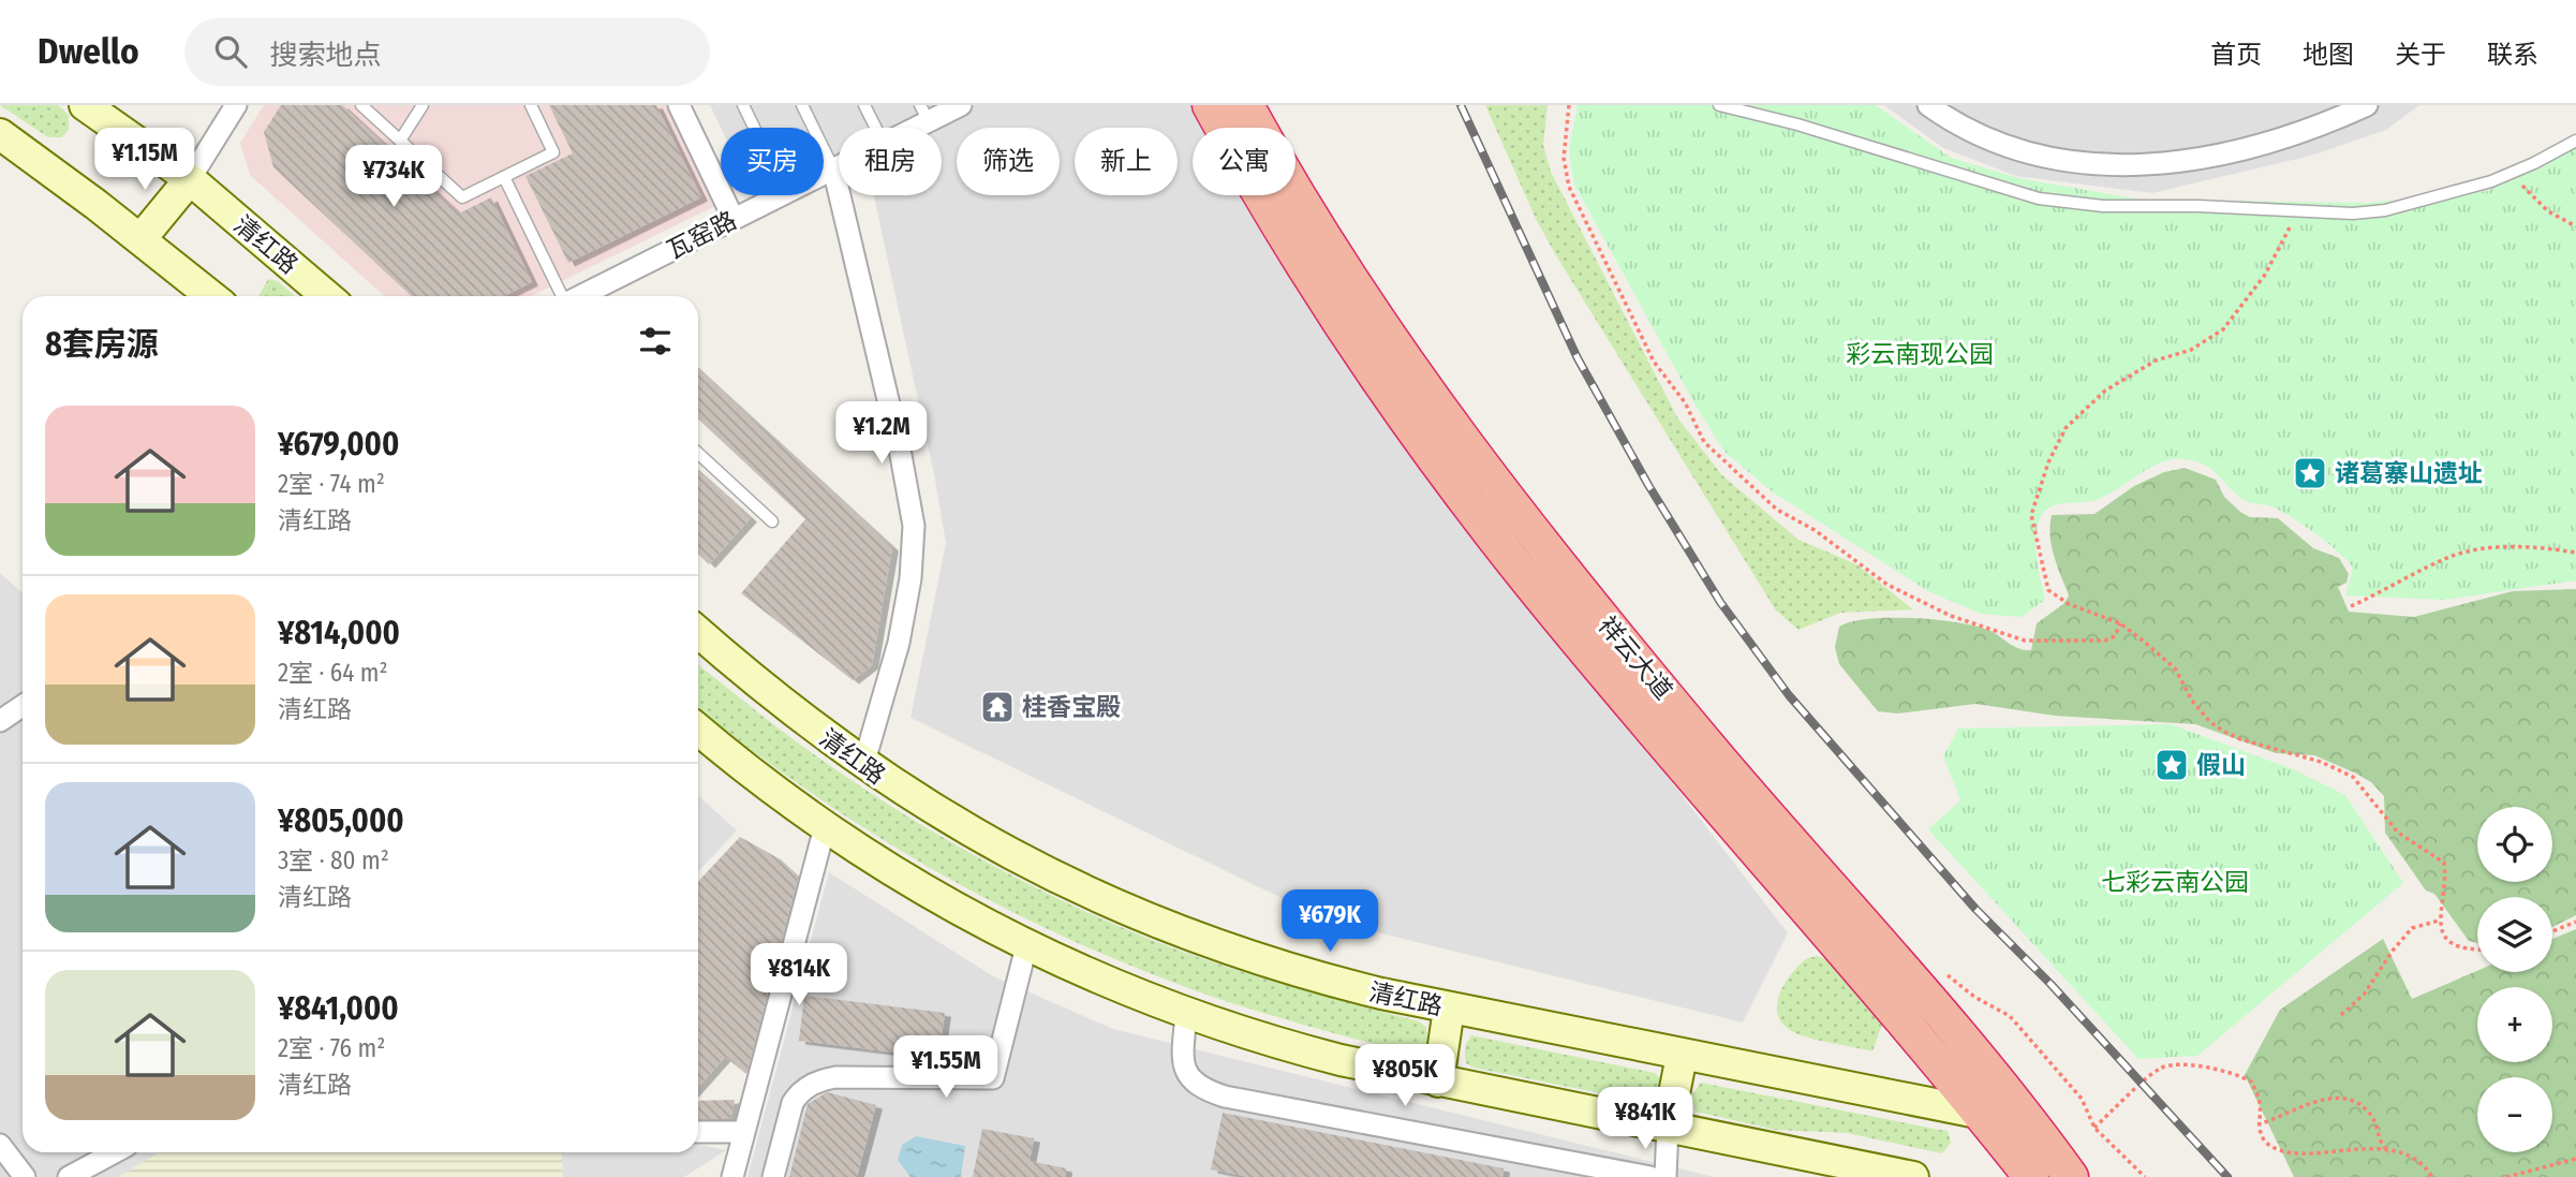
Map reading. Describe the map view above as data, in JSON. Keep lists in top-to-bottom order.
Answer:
{
  "streets": {
    "highway": ["祥云大道"],
    "main road": ["清红路"],
    "street": ["瓦窑路"]
  },
  "crossings": [
    ["清红路", "祥云大道"]
  ],
  "parks": ["彩云南现公园", "七彩云南公园"],
  "places": {
    "place": ["诸葛寨山遗址", "假山"],
    "temple": ["桂香宝殿"]
  },
  "page": {
    "header": "Dwello",
    "search": "搜索地点",
    "nav": [
      "首页",
      "地图",
      "关于",
      "联系"
    ],
    "price": [
      "¥1.15M",
      "¥734K",
      "¥1.2M",
      "¥679K",
      "¥814K",
      "¥1.55M",
      "¥805K",
      "¥841K"
    ],
    "chip": [
      "买房",
      "租房",
      "筛选",
      "新上",
      "公寓"
    ],
    "heading": "8套房源",
    "list": [
      {
        "name": "¥679,000",
        "note": "2室 · 74 m² · 清红路"
      },
      {
        "name": "¥814,000",
        "note": "2室 · 64 m² · 清红路"
      },
      {
        "name": "¥805,000",
        "note": "3室 · 80 m² · 清红路"
      },
      {
        "name": "¥841,000",
        "note": "2室 · 76 m² · 清红路"
      }
    ],
    "map_buttons": ["+", "−"]
  }
}
